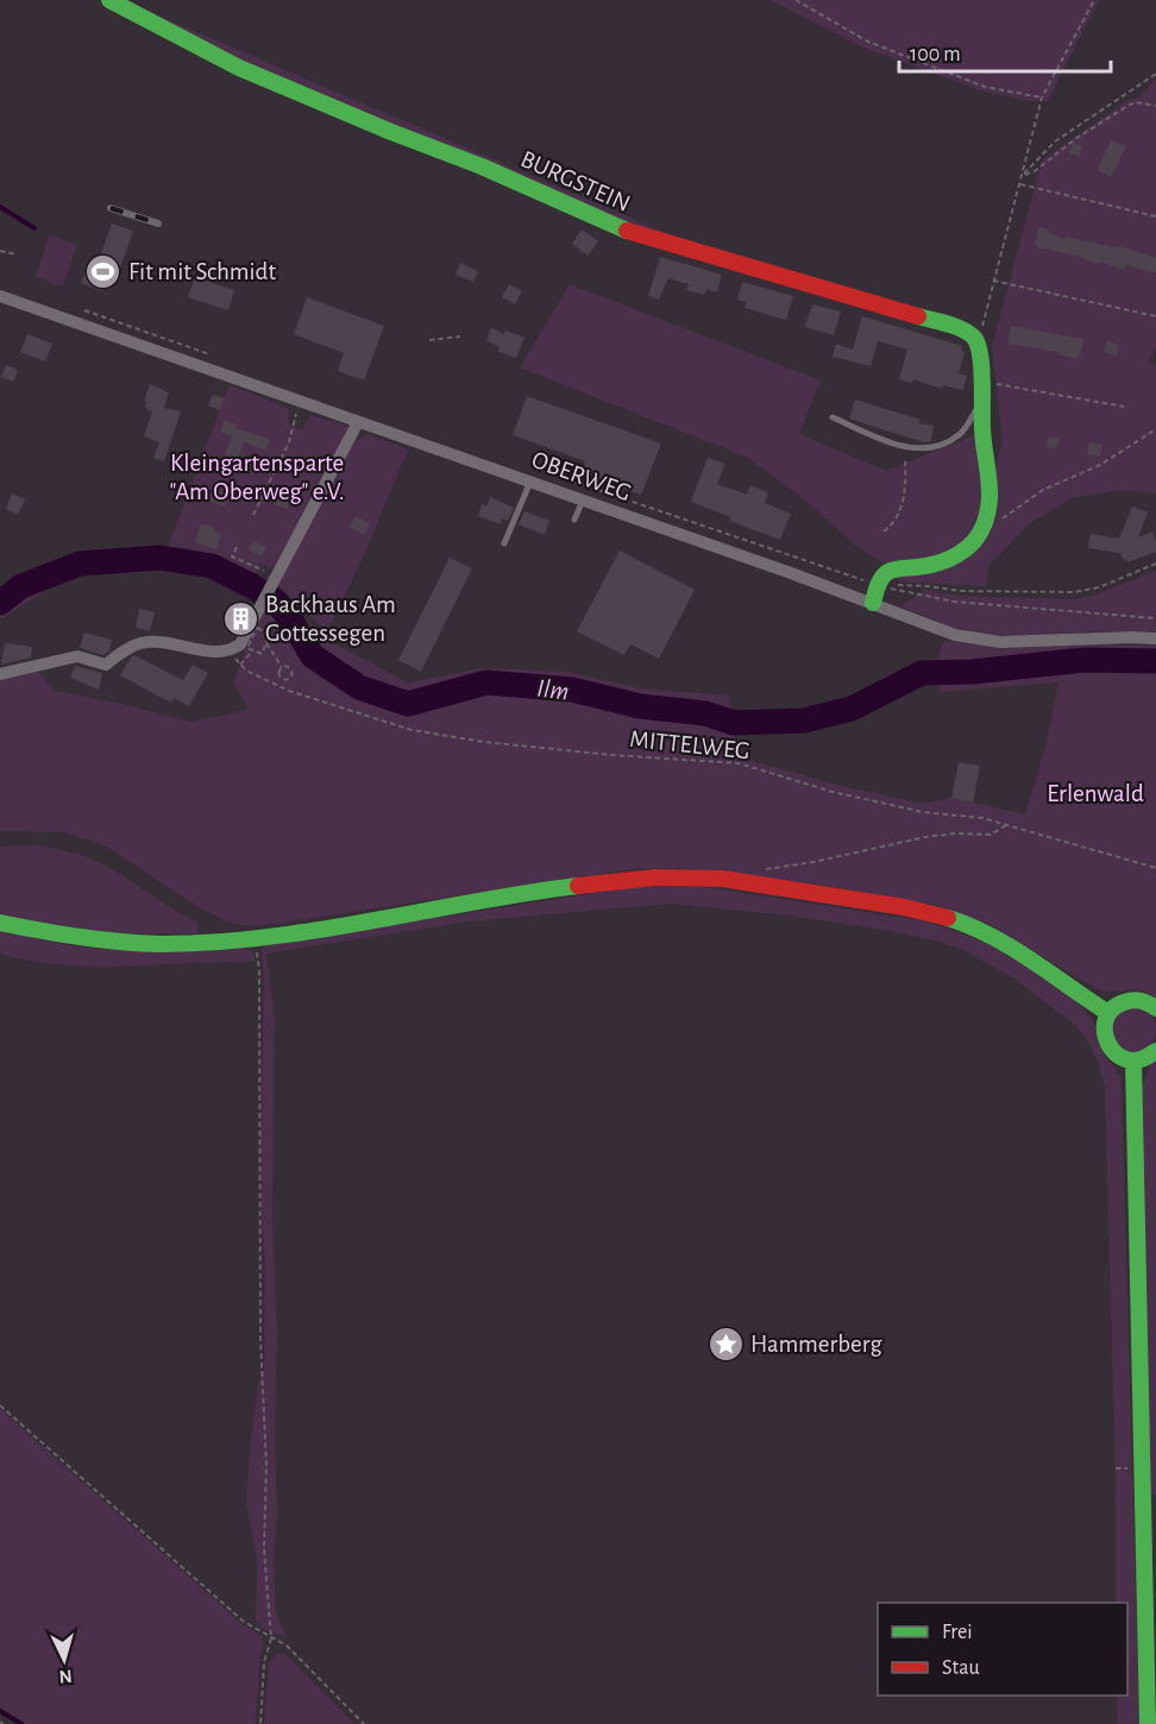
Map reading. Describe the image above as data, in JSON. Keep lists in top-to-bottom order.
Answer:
{
  "streets": {
    "main road": ["BURGSTEIN"],
    "street": ["OBERWEG"],
    "path": ["MITTELWEG"]
  },
  "water": ["Ilm"],
  "parks": ["Kleingartensparte \"Am Oberweg\" e.V.", "Erlenwald"],
  "places": {
    "sports": ["Fit mit Schmidt"],
    "building": ["Backhaus Am Gottessegen"],
    "place": ["Hammerberg"]
  },
  "legend": ["Frei", "Stau"],
  "scale_bar": "100 m",
  "north": "bottom"
}
